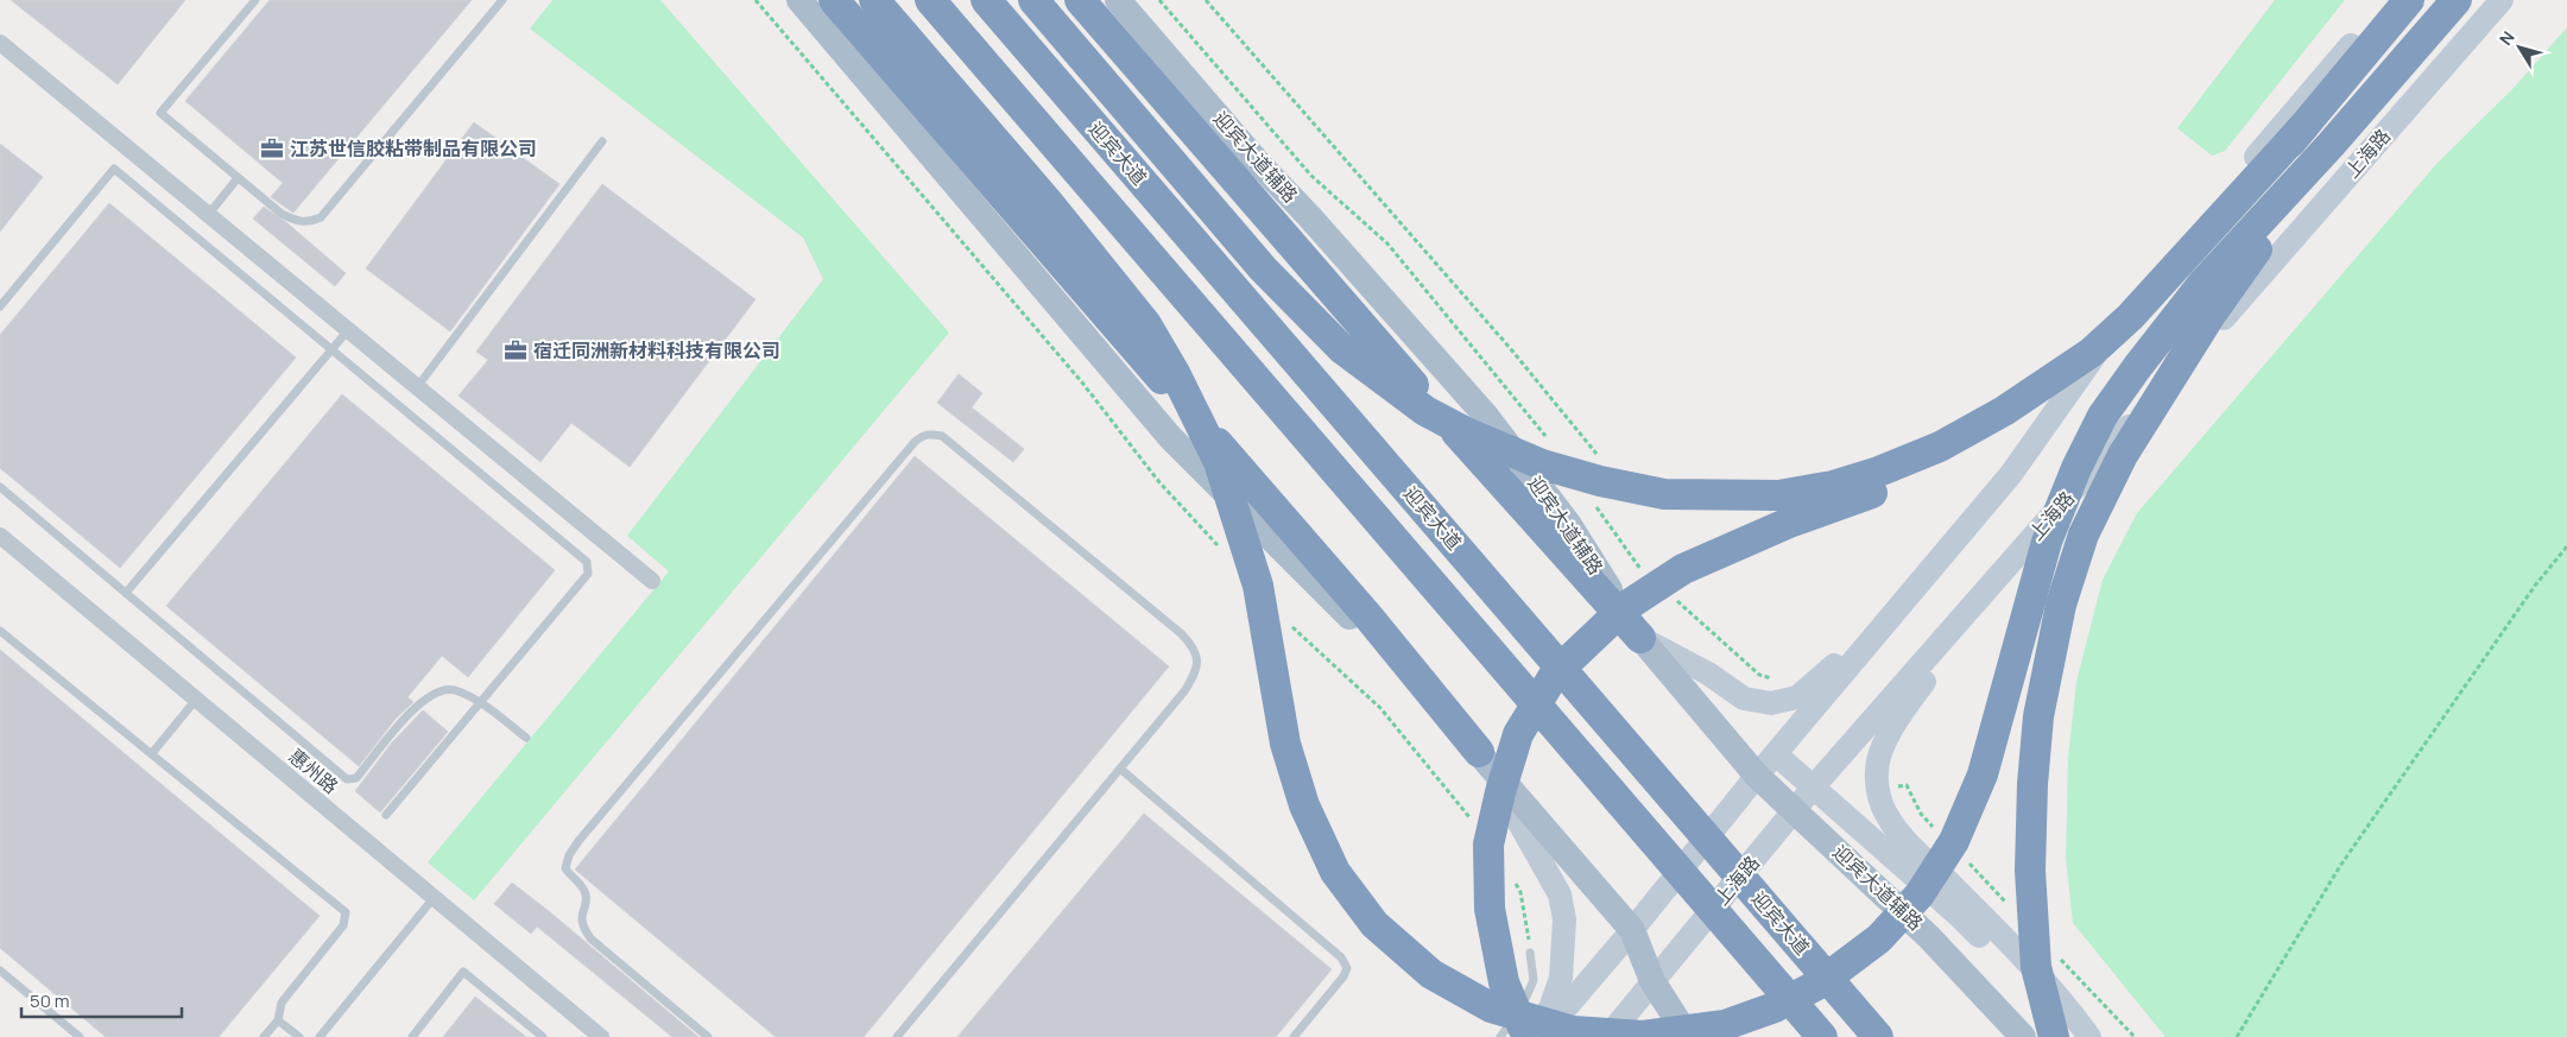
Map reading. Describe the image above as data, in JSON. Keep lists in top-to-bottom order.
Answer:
{
  "streets": {
    "highway": ["迎宾大道", "上海路"],
    "main road": ["迎宾大道辅路"],
    "street": ["惠州路"]
  },
  "crossings": [
    ["上海路", "迎宾大道辅路"]
  ],
  "places": {
    "office": ["江苏世信胶粘带制品有限公司", "宿迁同洲新材料科技有限公司"]
  },
  "scale_bar": "50 m",
  "north": "top left"
}
